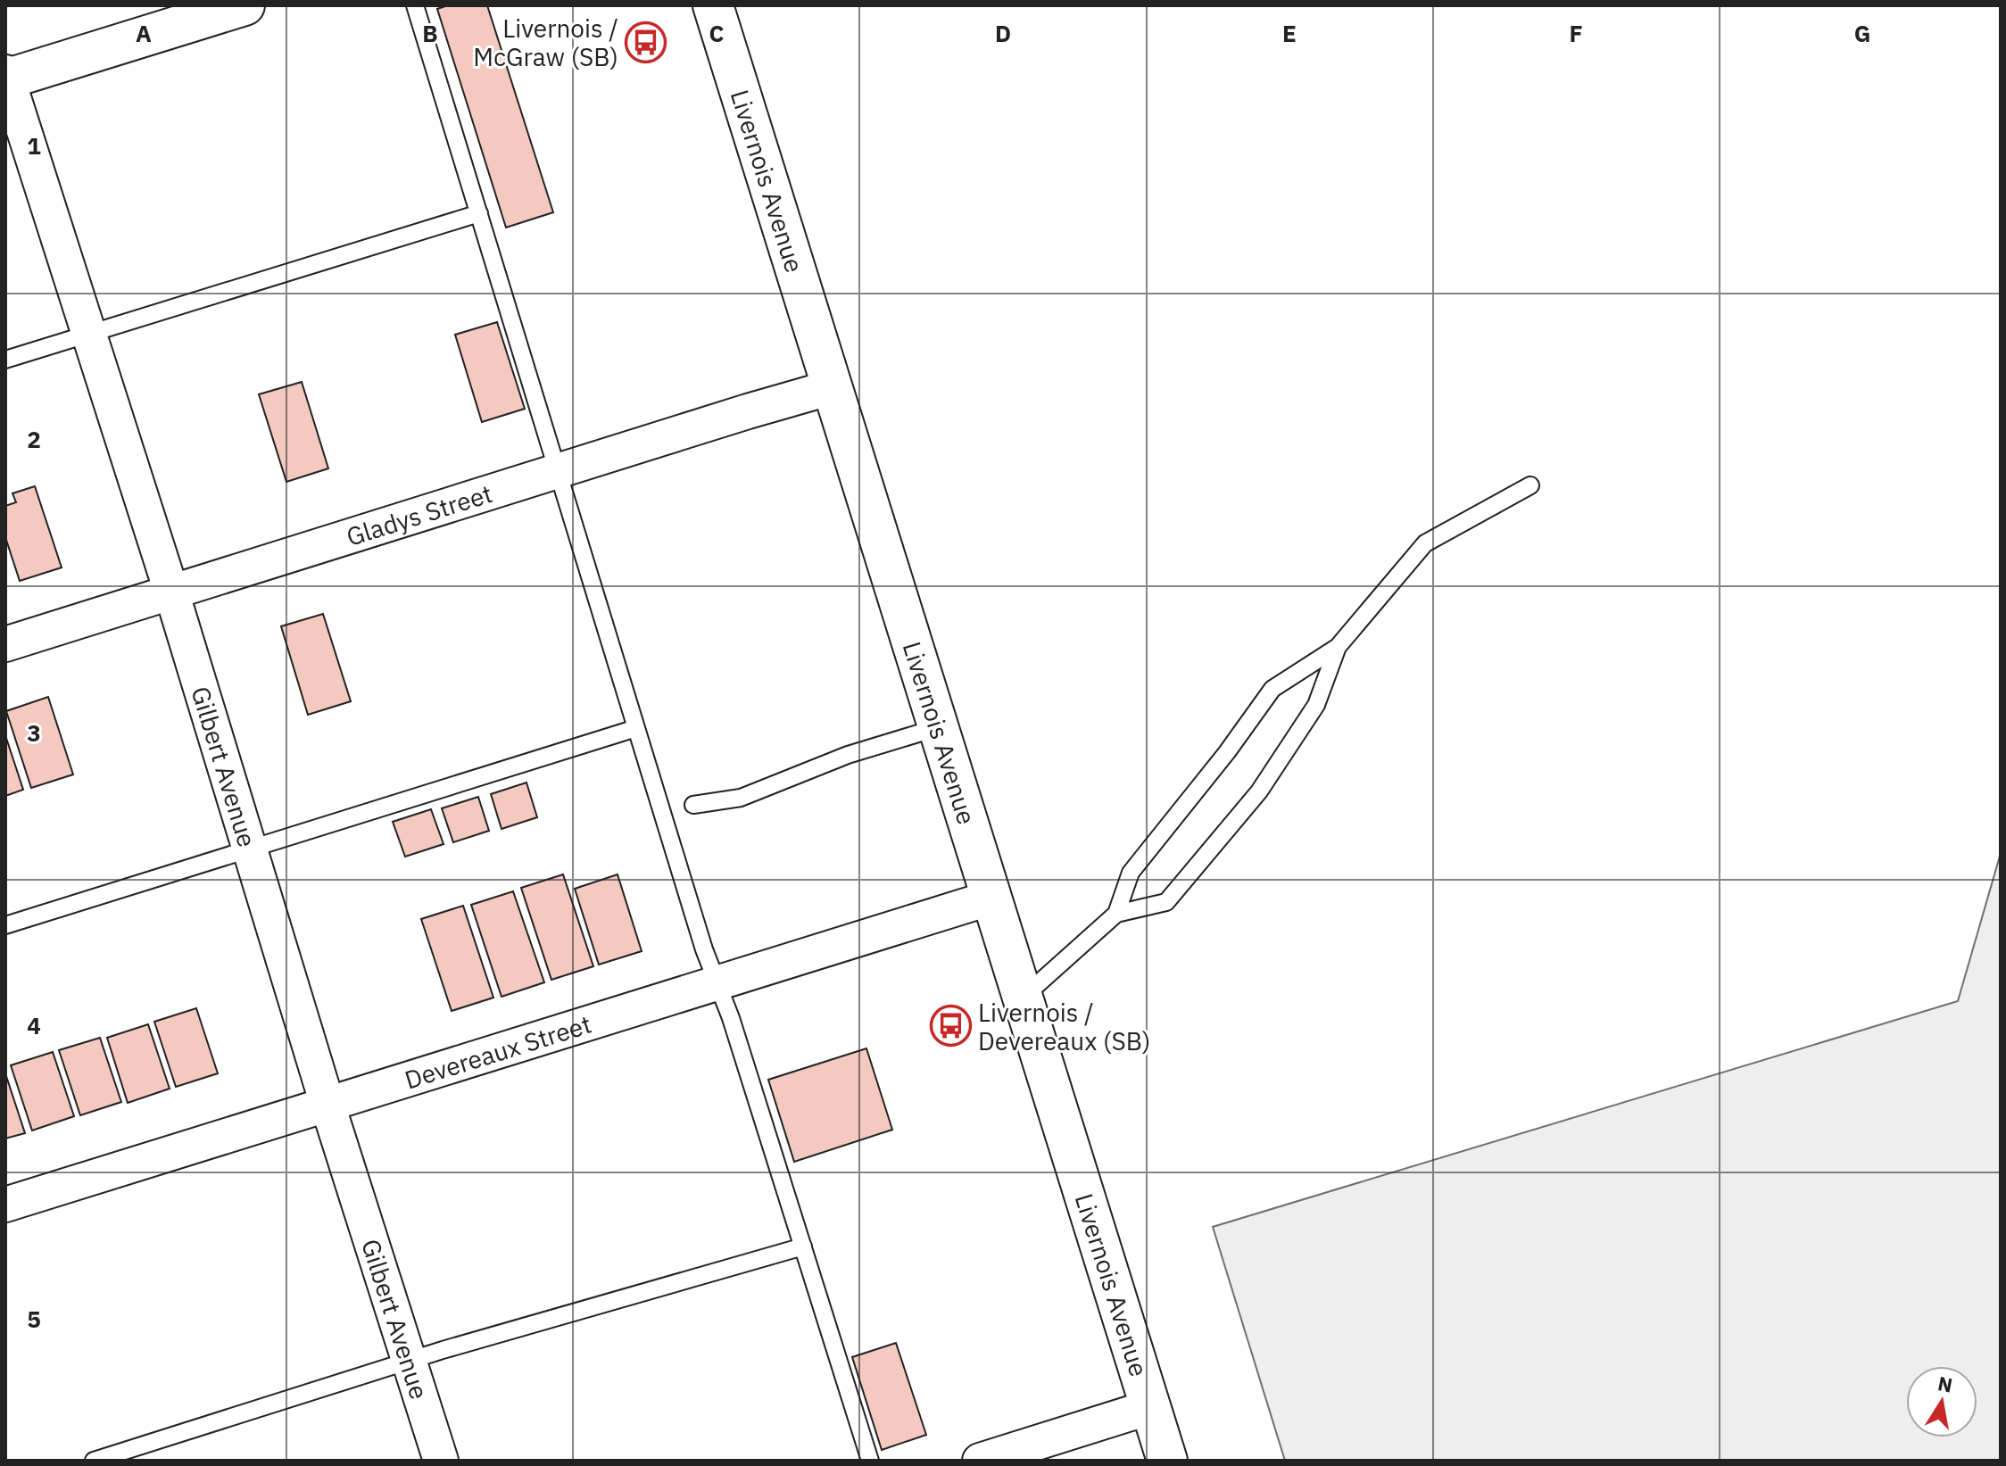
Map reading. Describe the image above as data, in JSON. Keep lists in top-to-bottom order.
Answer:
{
  "streets": {
    "main road": ["Livernois Avenue"],
    "street": ["Gladys Street", "Gilbert Avenue", "Devereaux Street"]
  },
  "crossings": [
    ["Livernois Avenue", "Gladys Street"],
    ["Livernois Avenue", "Devereaux Street"],
    ["Gladys Street", "Gilbert Avenue"],
    ["Gilbert Avenue", "Devereaux Street"]
  ],
  "places": {
    "bus stop": ["Livernois / McGraw (SB)", "Livernois / Devereaux (SB)"]
  },
  "north": "top",
  "grid": {
    "columns": [
      "A",
      "B",
      "C",
      "D",
      "E",
      "F",
      "G"
    ],
    "rows": [
      "1",
      "2",
      "3",
      "4",
      "5"
    ]
  }
}
